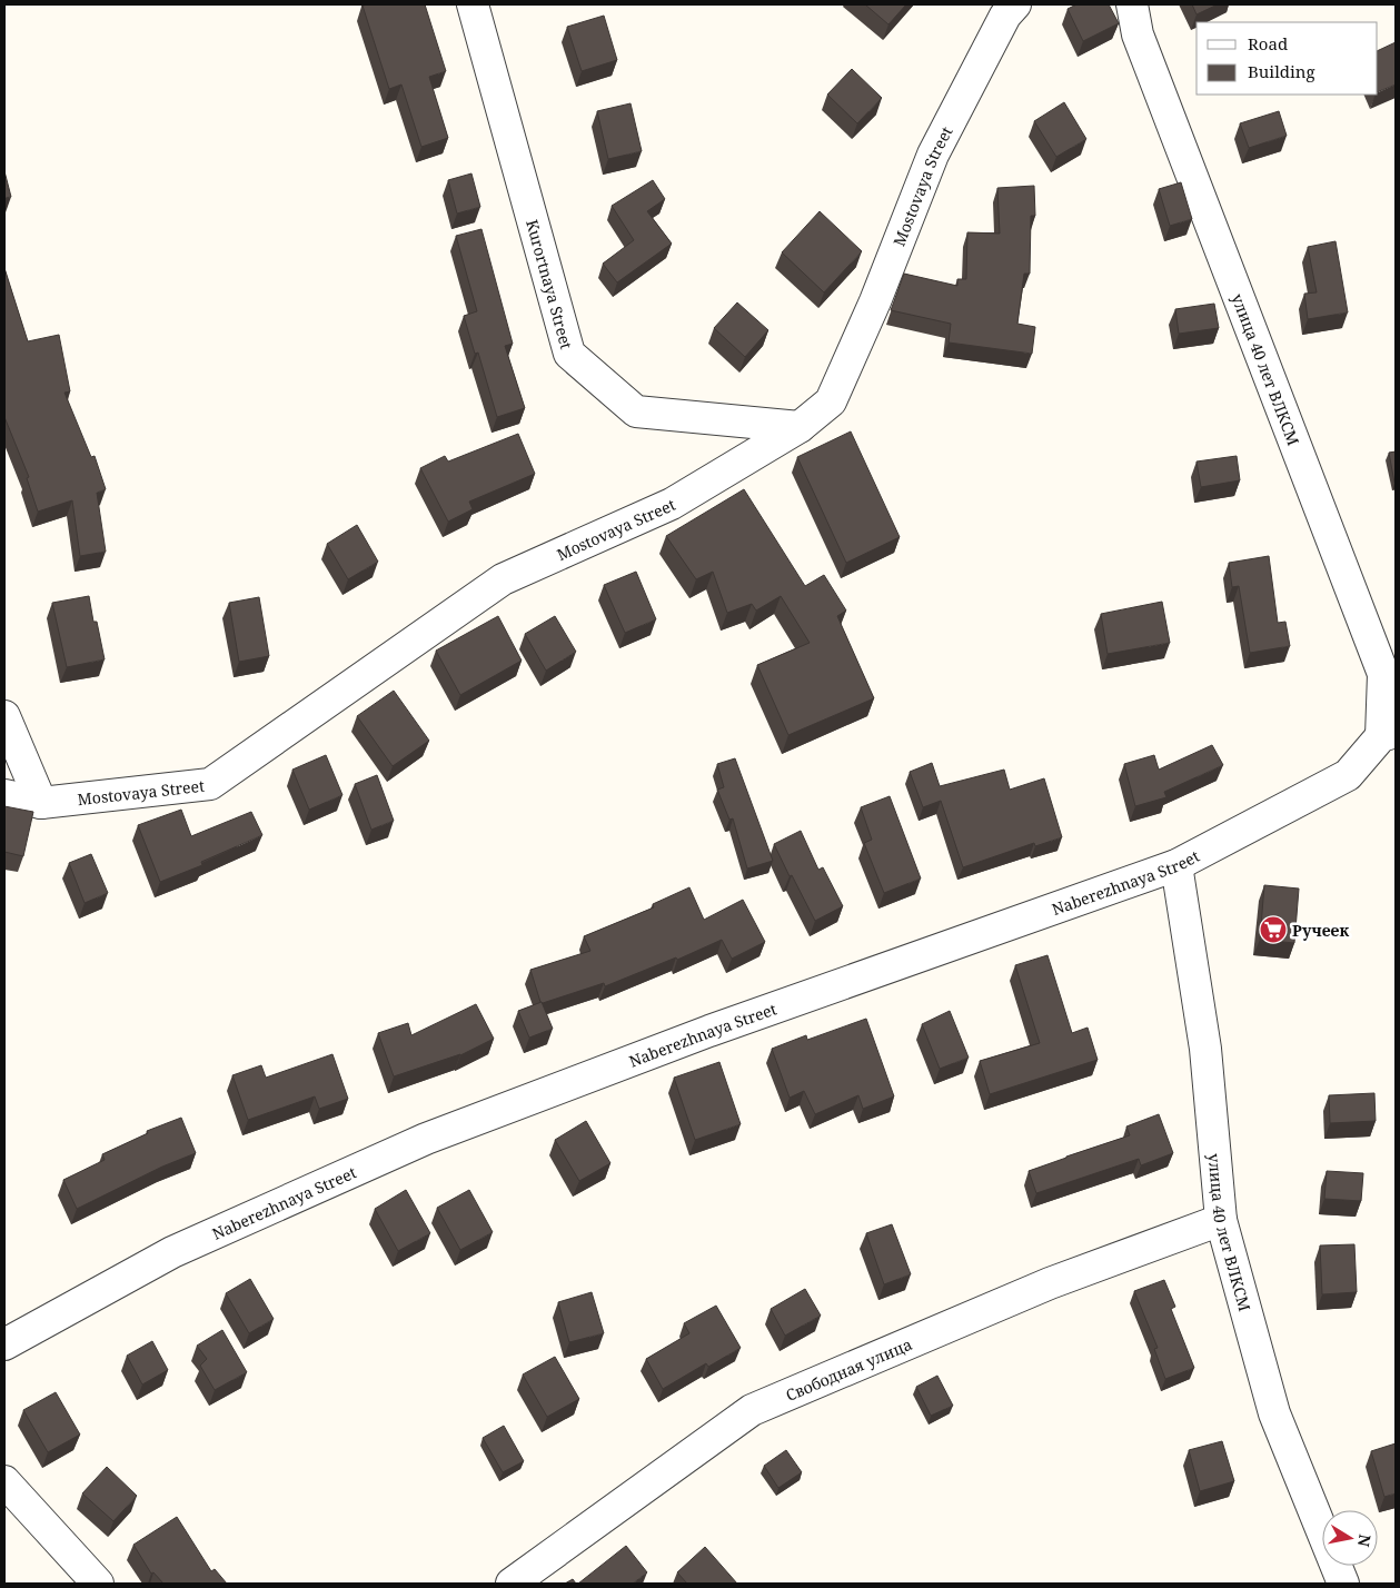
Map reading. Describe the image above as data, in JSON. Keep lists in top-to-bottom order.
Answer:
{
  "streets": {
    "street": [
      "Mostovaya Street",
      "Kurortnaya Street",
      "улица 40 лет ВЛКСМ",
      "Naberezhnaya Street",
      "Свободная улица"
    ]
  },
  "crossings": [
    ["Mostovaya Street", "Kurortnaya Street"],
    ["улица 40 лет ВЛКСМ", "Naberezhnaya Street"],
    ["улица 40 лет ВЛКСМ", "Свободная улица"]
  ],
  "places": {
    "supermarket": ["Ручеек"]
  },
  "legend": ["Road", "Building"],
  "north": "right"
}
